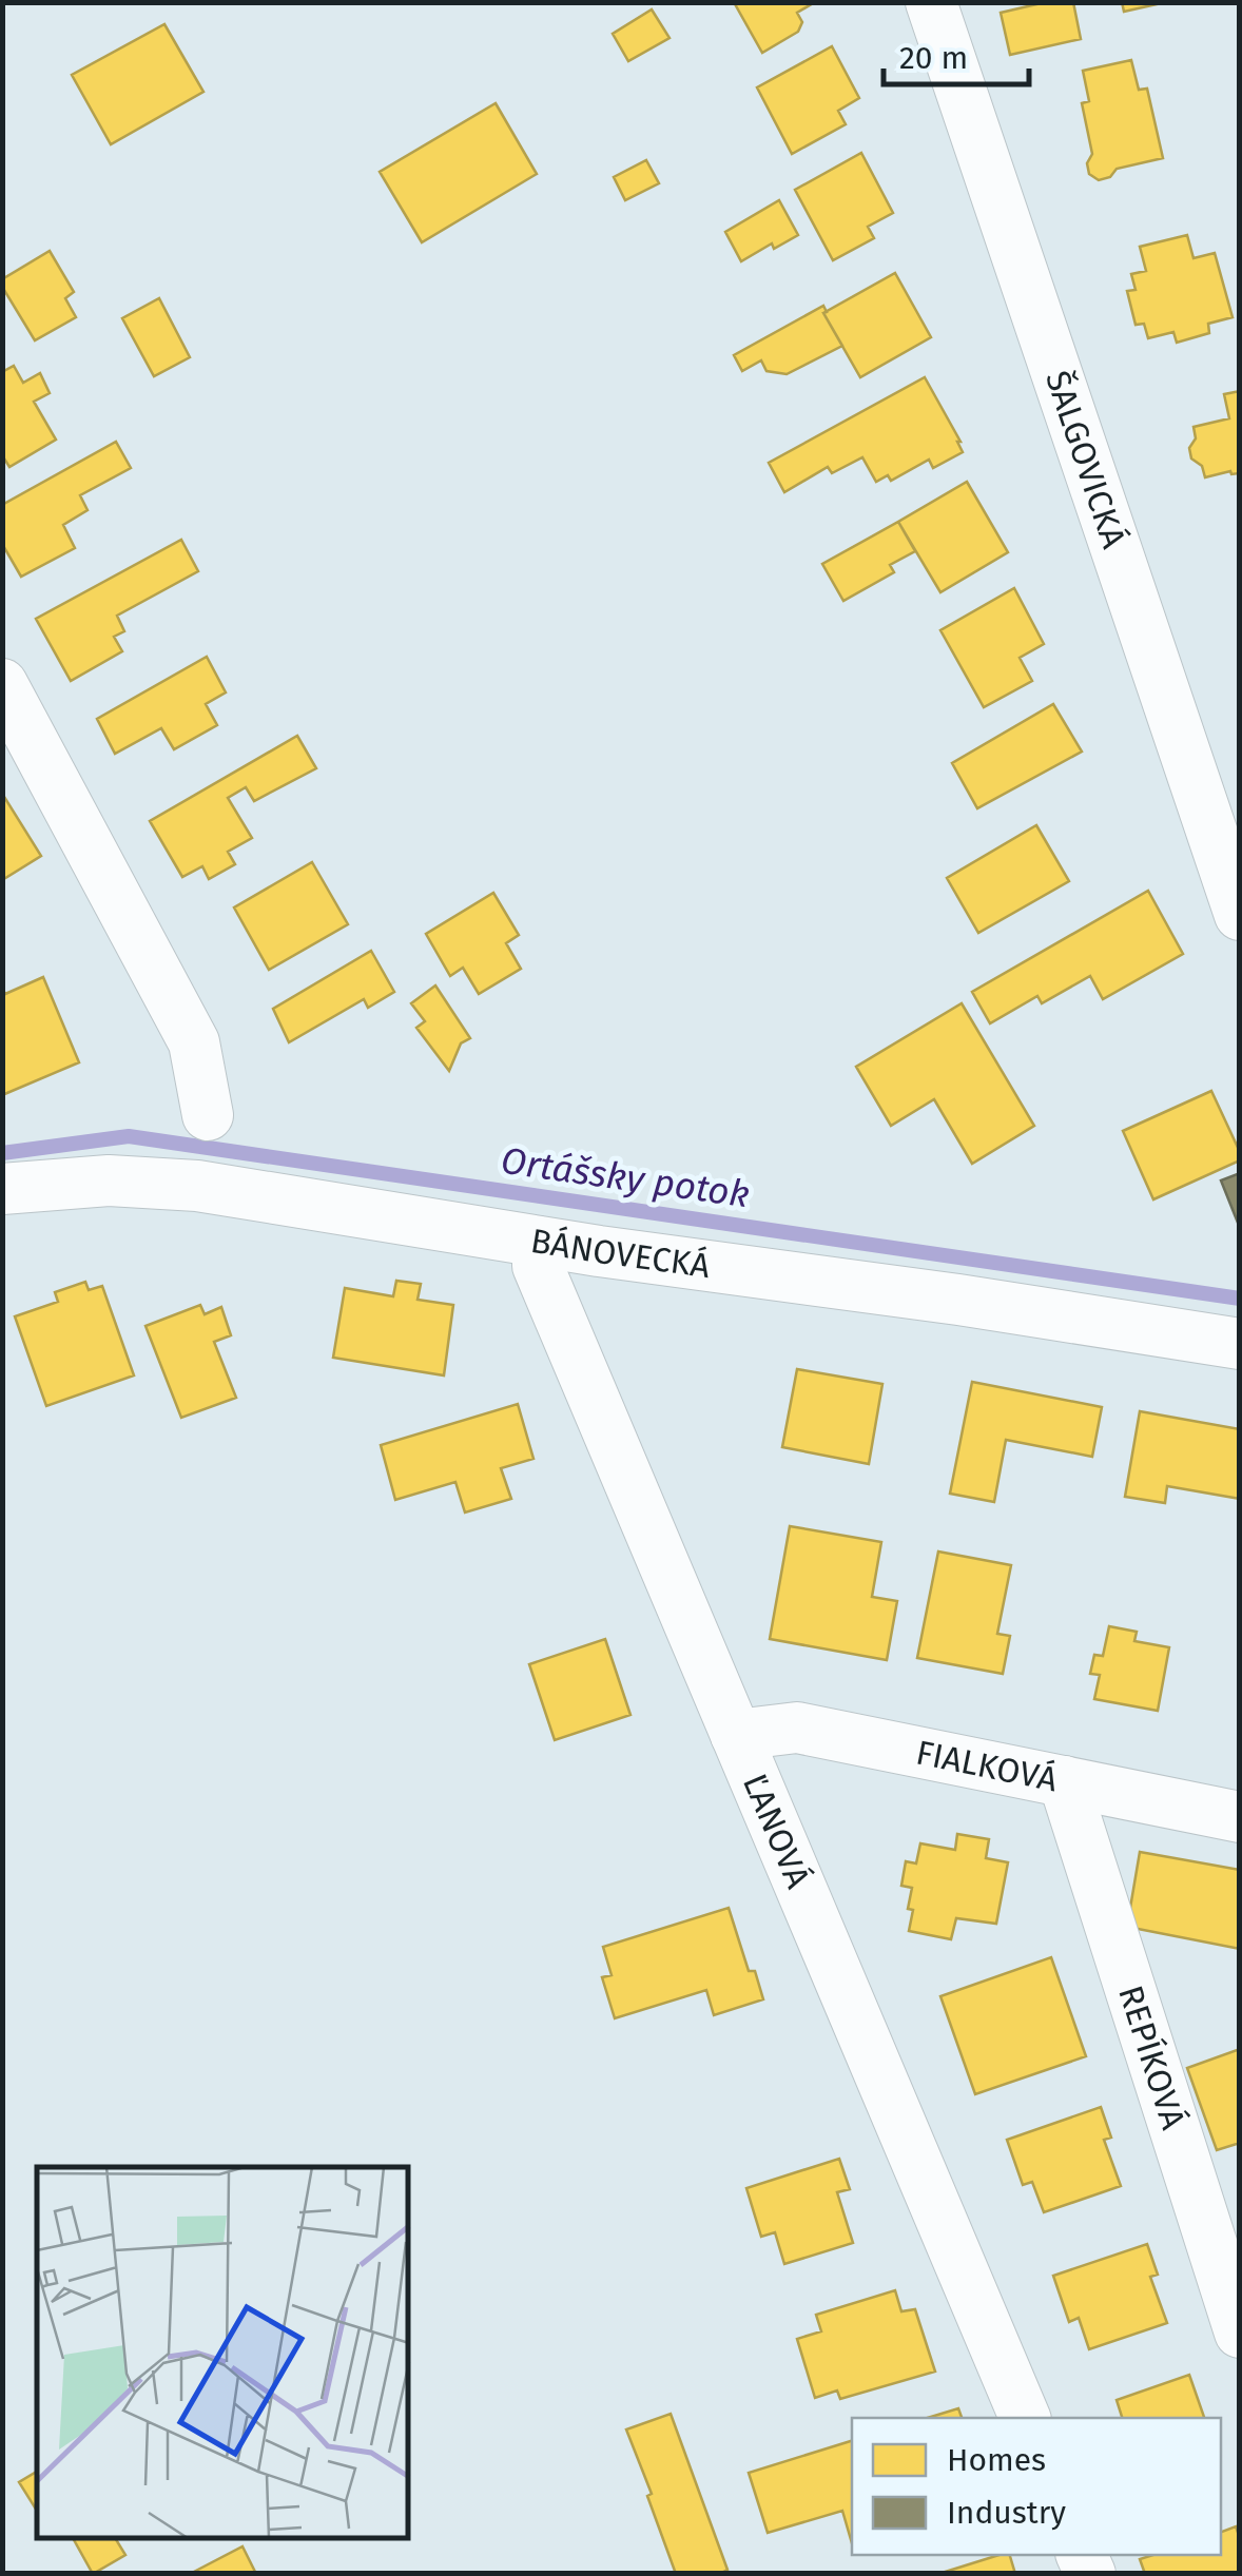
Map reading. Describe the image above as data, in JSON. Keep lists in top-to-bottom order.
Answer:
{
  "streets": {
    "street": [
      "ŠALGOVICKÁ",
      "BÁNOVECKÁ",
      "FIALKOVÁ",
      "ĽANOVÁ",
      "REPÍKOVÁ"
    ]
  },
  "crossings": [
    ["BÁNOVECKÁ", "ĽANOVÁ"],
    ["FIALKOVÁ", "ĽANOVÁ"],
    ["FIALKOVÁ", "REPÍKOVÁ"]
  ],
  "water": ["Ortášsky potok"],
  "legend": ["Homes", "Industry"],
  "scale_bar": "20 m"
}
